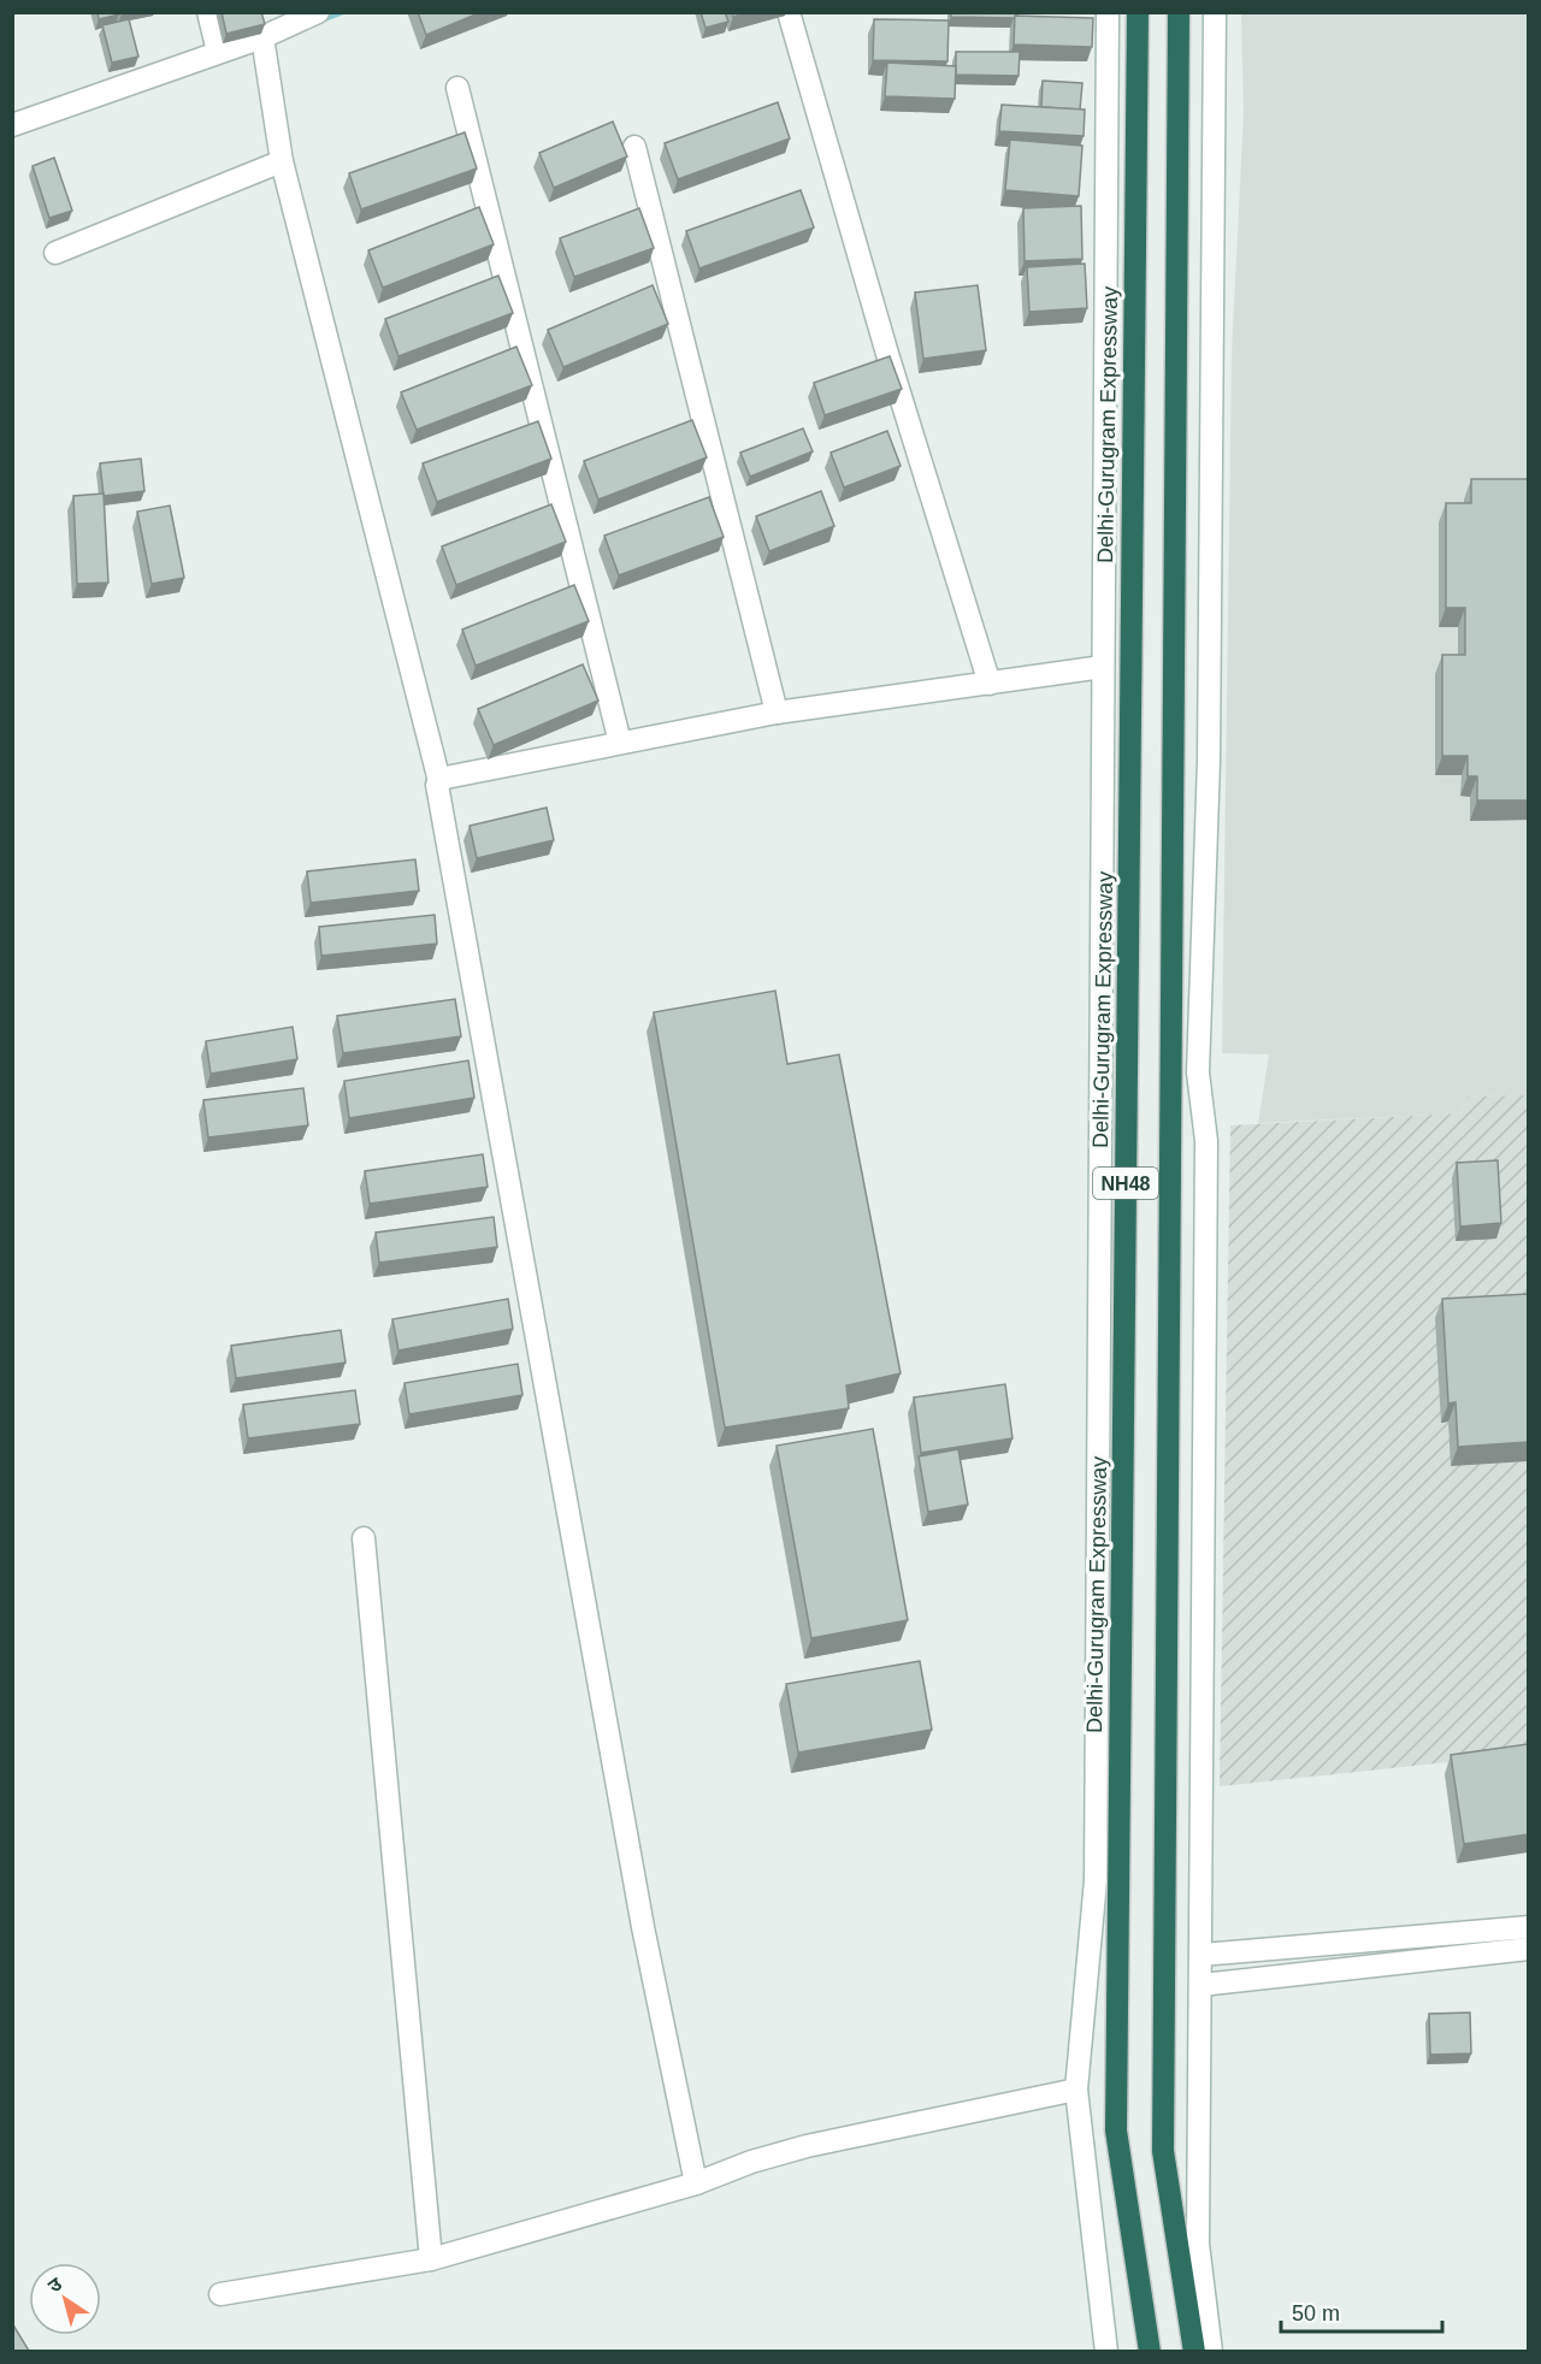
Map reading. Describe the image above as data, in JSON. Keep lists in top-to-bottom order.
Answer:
{
  "streets": {
    "highway": ["Delhi-Gurugram Expressway", "NH48"]
  },
  "scale_bar": "50 m",
  "north": "top left"
}
